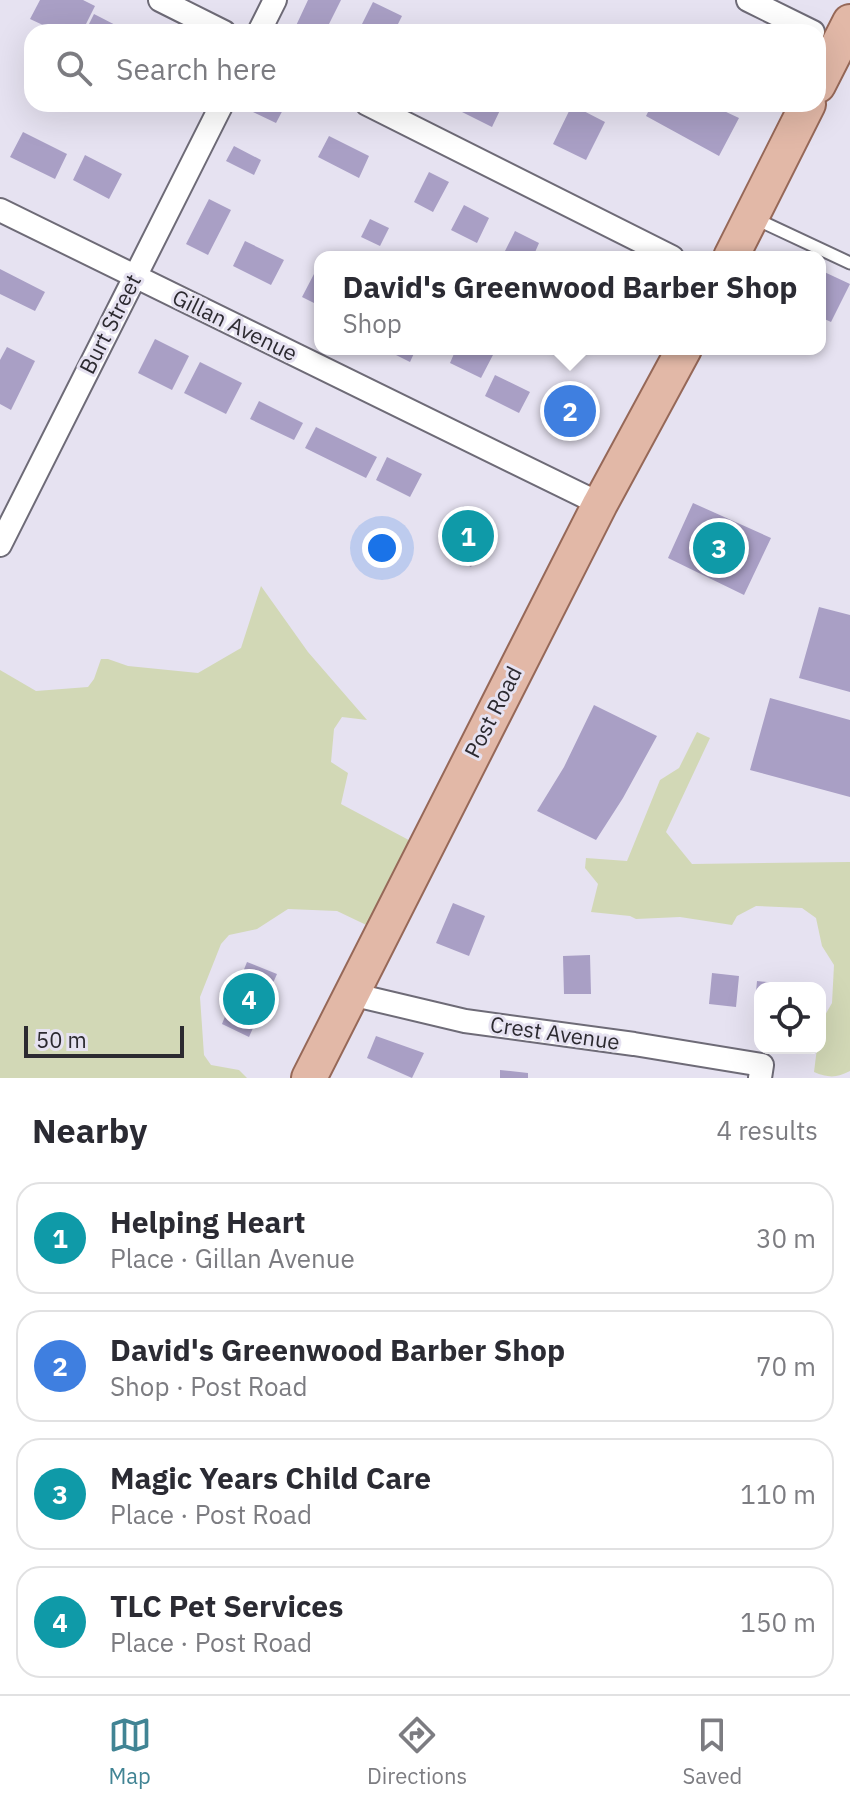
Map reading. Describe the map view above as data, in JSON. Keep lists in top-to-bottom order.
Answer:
{
  "streets": {
    "main road": ["Post Road"],
    "street": ["Burt Street", "Gillan Avenue", "Crest Avenue"]
  },
  "crossings": [
    ["Burt Street", "Gillan Avenue"],
    ["Gillan Avenue", "Post Road"],
    ["Post Road", "Crest Avenue"]
  ],
  "scale_bar": "50 m",
  "page": {
    "search": "Search here",
    "popup": ["David's Greenwood Barber Shop", "Shop"],
    "pins": [
      "2",
      "1",
      "3",
      "4"
    ],
    "scale": "50 m",
    "heading": ["Nearby", "4 results"],
    "list": [
      {
        "mark": "1",
        "name": "Helping Heart",
        "note": "Place · Gillan Avenue",
        "value": "30 m"
      },
      {
        "mark": "2",
        "name": "David's Greenwood Barber Shop",
        "note": "Shop · Post Road",
        "value": "70 m"
      },
      {
        "mark": "3",
        "name": "Magic Years Child Care",
        "note": "Place · Post Road",
        "value": "110 m"
      },
      {
        "mark": "4",
        "name": "TLC Pet Services",
        "note": "Place · Post Road",
        "value": "150 m"
      }
    ],
    "nav": ["Map", "Directions", "Saved"]
  }
}
